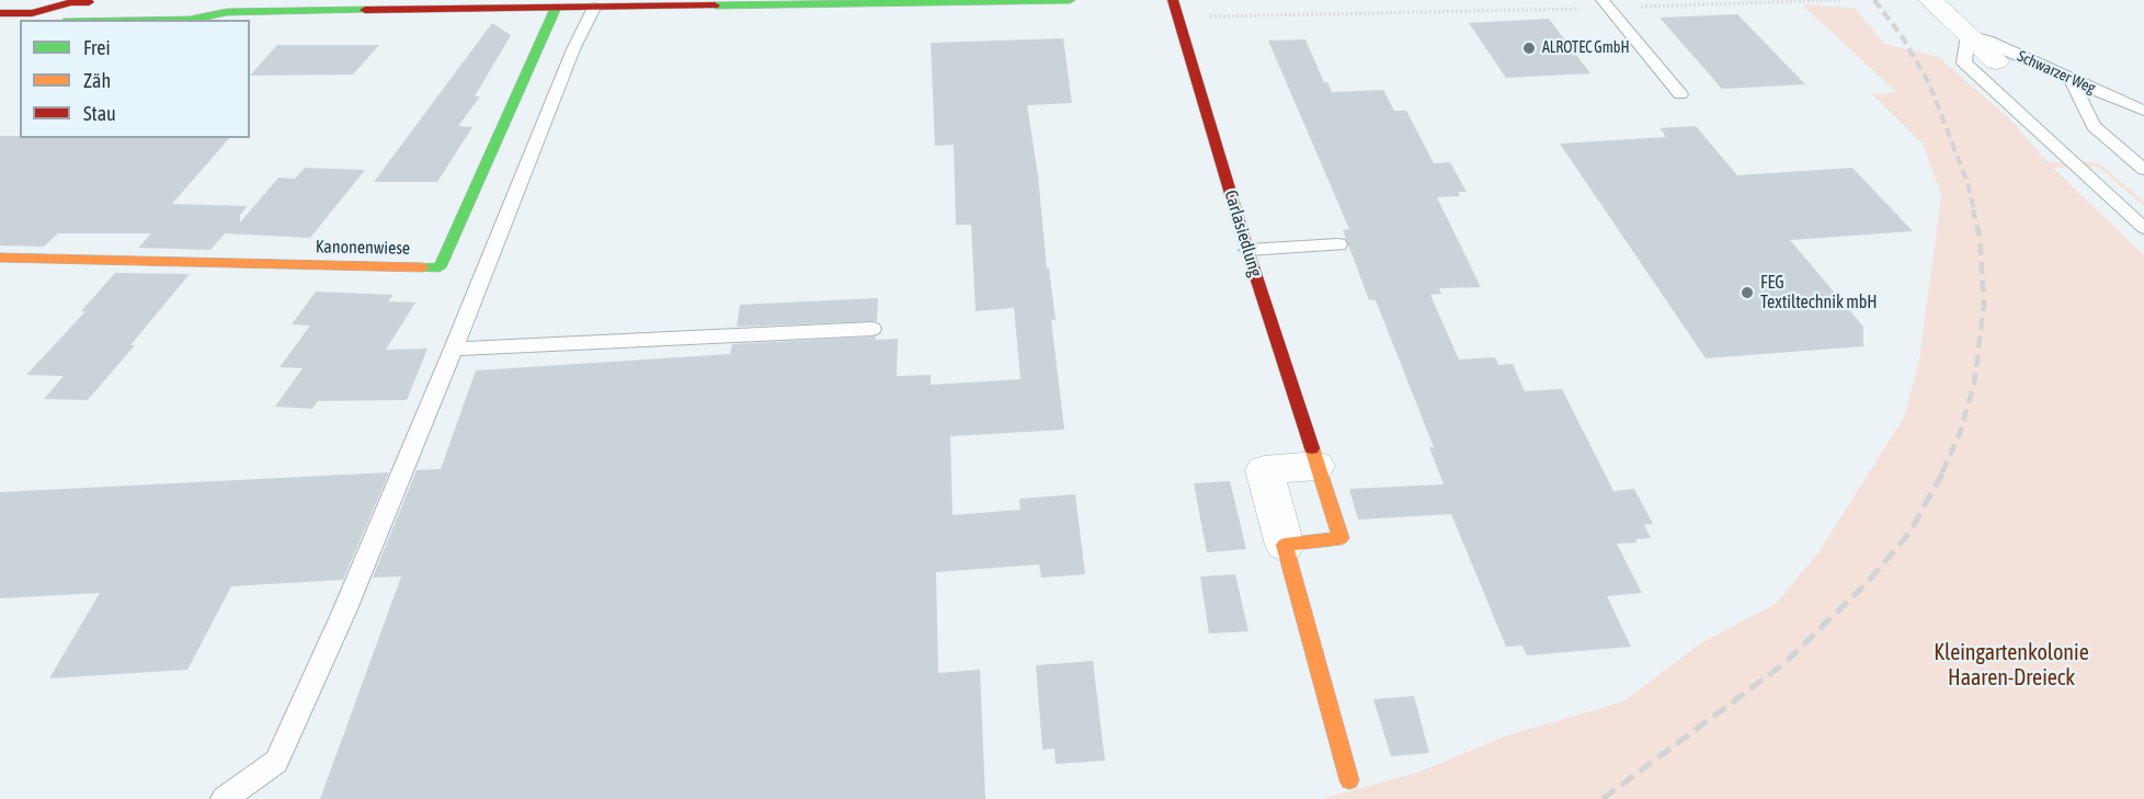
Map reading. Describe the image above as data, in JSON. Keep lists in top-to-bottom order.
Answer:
{
  "streets": {
    "street": ["Schwarzer Weg", "Carlasiedlung", "Kanonenwiese"]
  },
  "parks": ["Kleingartenkolonie Haaren-Dreieck"],
  "places": ["ALROTEC GmbH", "FEG Textiltechnik mbH"],
  "legend": ["Frei", "Zäh", "Stau"]
}
